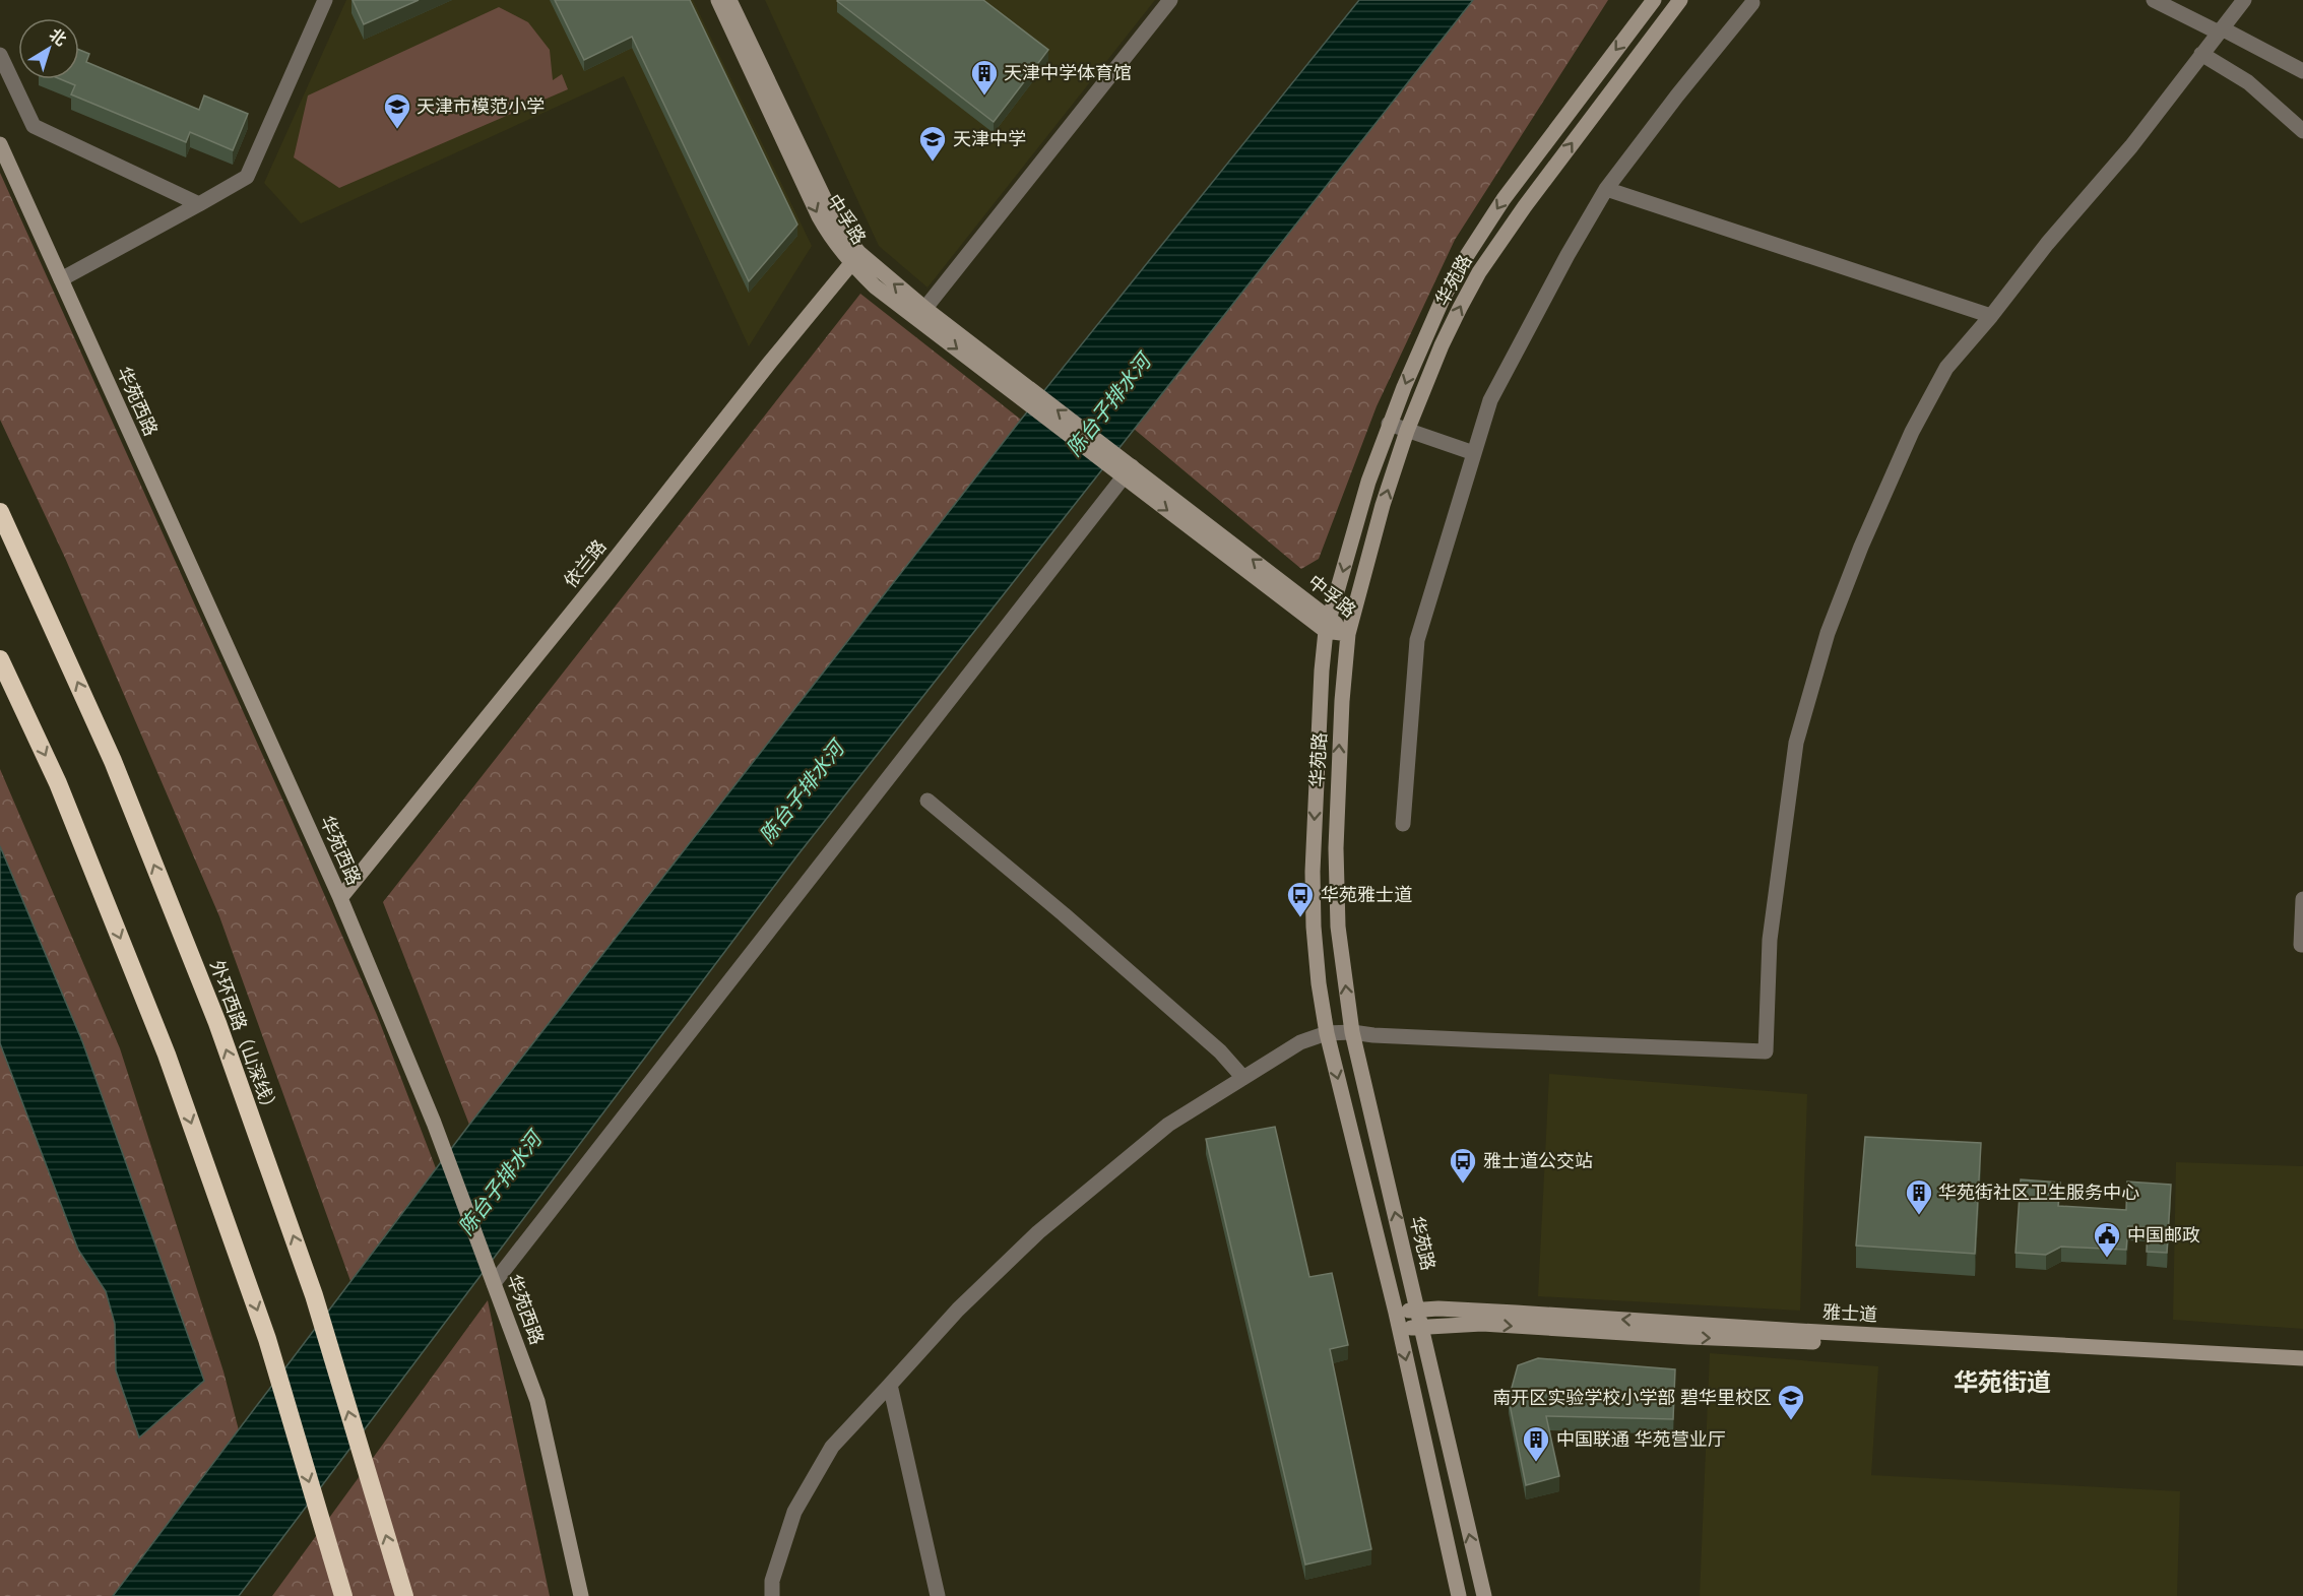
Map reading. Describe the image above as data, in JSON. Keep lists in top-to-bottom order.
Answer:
{
  "streets": {
    "highway": ["外环西路（山深线）"],
    "main road": [
      "中孚路",
      "华苑路",
      "华苑西路",
      "依兰路",
      "雅士道"
    ]
  },
  "crossings": [
    ["中孚路", "华苑路"],
    ["中孚路", "依兰路"],
    ["华苑路", "雅士道"],
    ["华苑西路", "依兰路"]
  ],
  "districts": ["华苑街道"],
  "water": ["陈台子排水河"],
  "places": {
    "building": ["天津中学体育馆", "华苑街社区卫生服务中心", "中国联通 华苑营业厅"],
    "school or university": ["天津市模范小学", "天津中学", "南开区实验学校小学部 碧华里校区"],
    "bus stop": ["华苑雅士道", "雅士道公交站"],
    "public building": ["中国邮政"]
  },
  "north": "top right"
}
